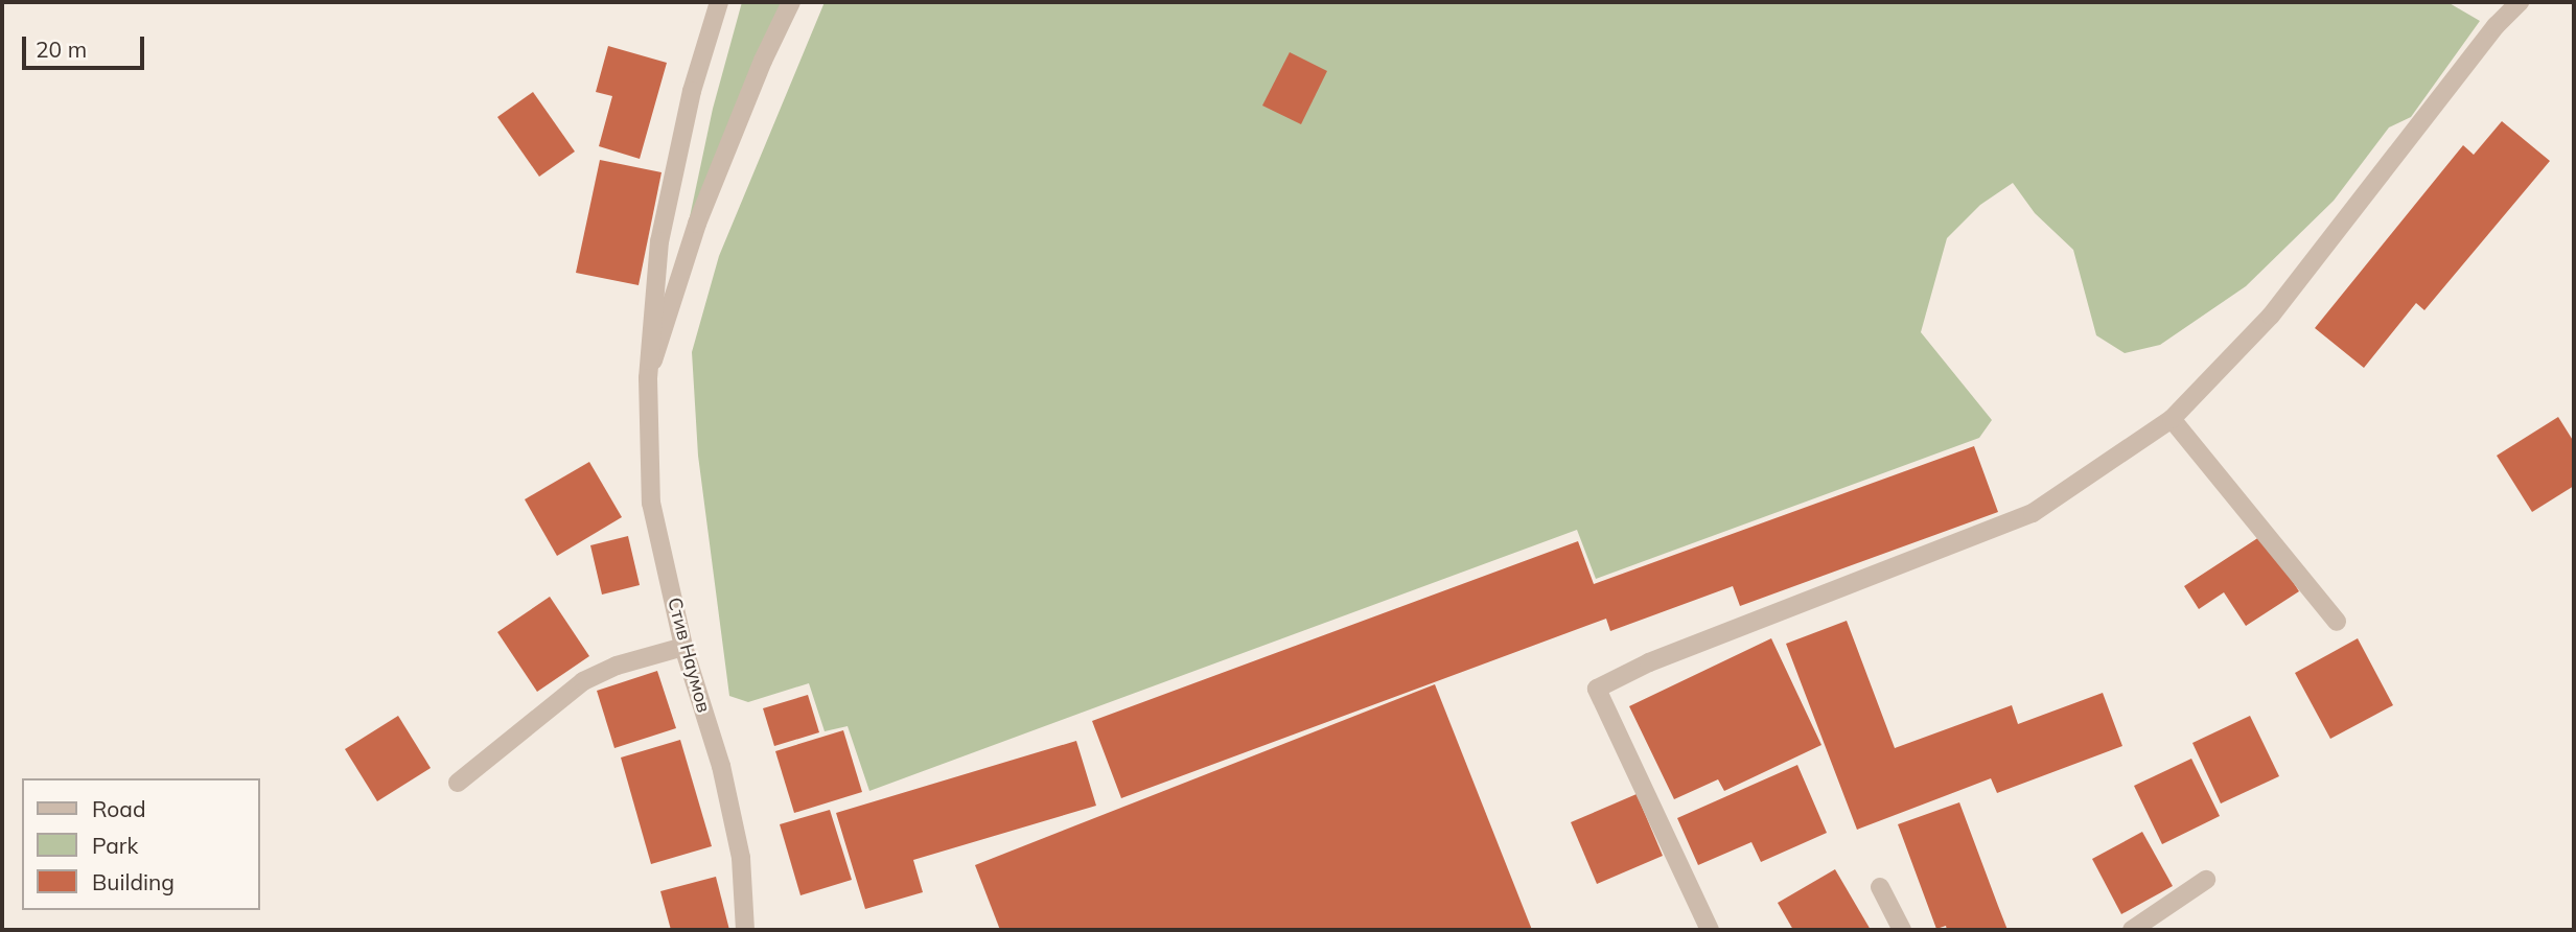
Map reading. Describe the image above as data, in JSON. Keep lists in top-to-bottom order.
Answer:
{
  "streets": {
    "street": ["Стив Наумов"]
  },
  "legend": ["Road", "Park", "Building"],
  "scale_bar": "20 m"
}
